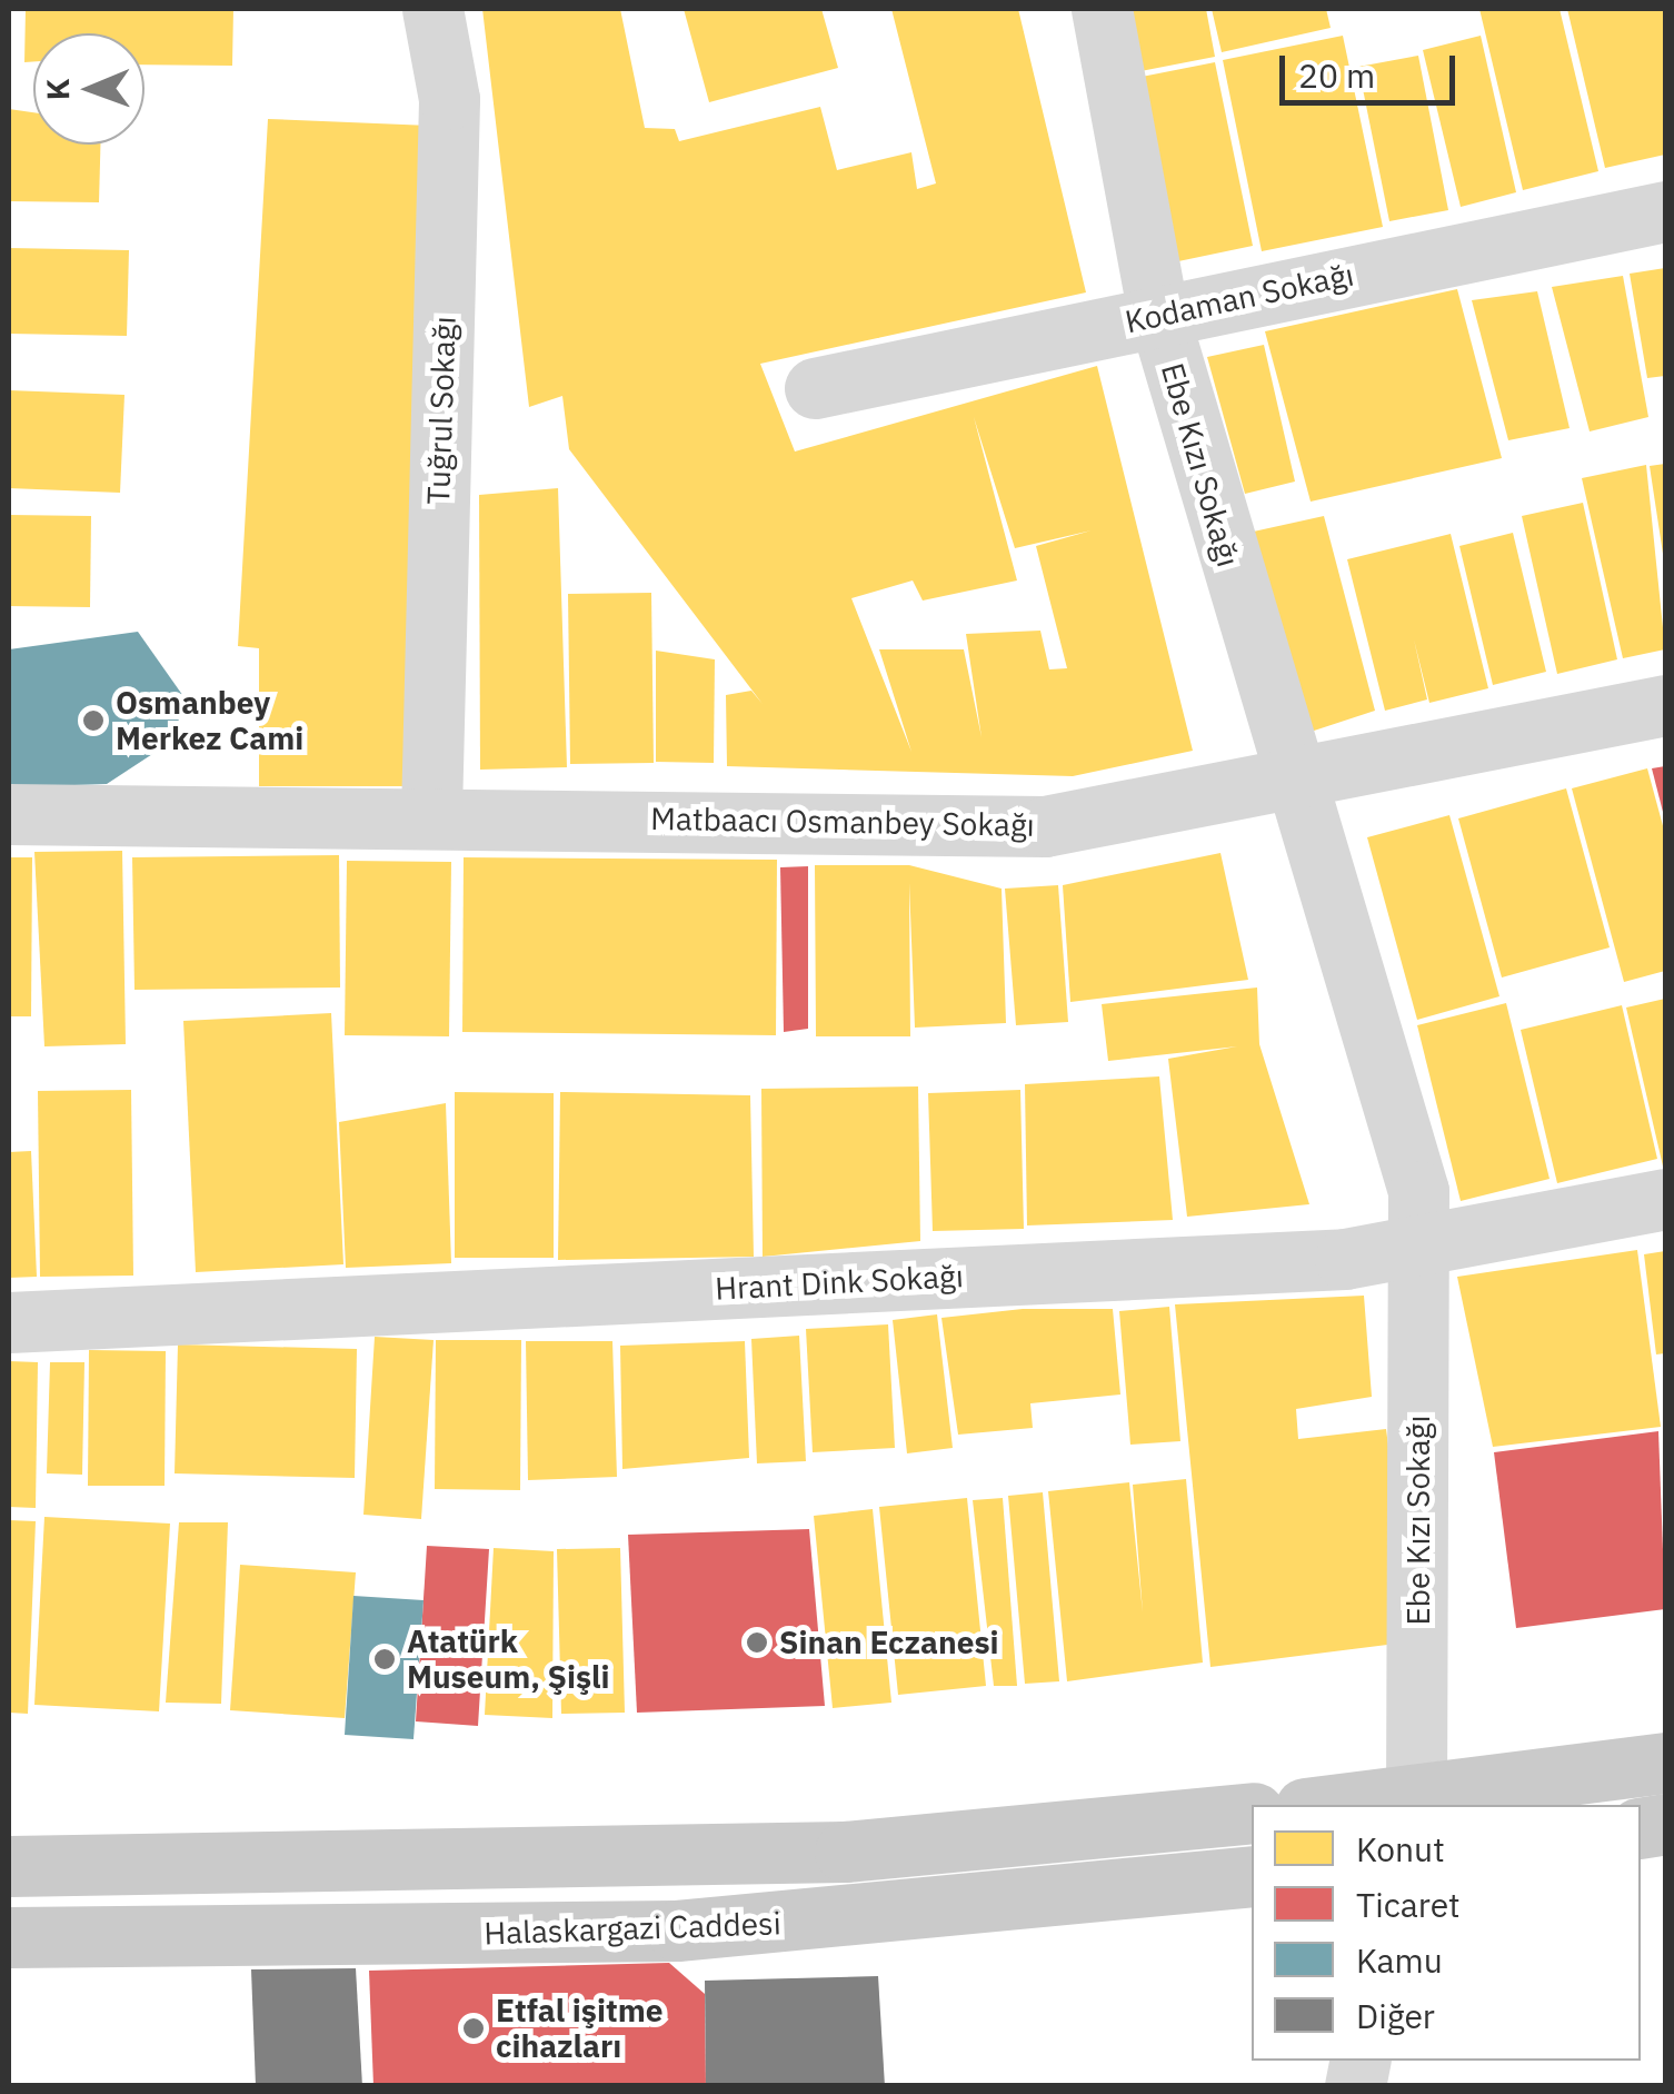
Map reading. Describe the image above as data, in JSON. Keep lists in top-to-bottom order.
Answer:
{
  "streets": {
    "main road": ["Halaskargazi Caddesi"],
    "street": [
      "Kodaman Sokağı",
      "Tuğrul Sokağı",
      "Ebe Kızı Sokağı",
      "Matbaacı Osmanbey Sokağı",
      "Hrant Dink Sokağı"
    ]
  },
  "crossings": [
    ["Kodaman Sokağı", "Ebe Kızı Sokağı"],
    ["Tuğrul Sokağı", "Matbaacı Osmanbey Sokağı"],
    ["Ebe Kızı Sokağı", "Matbaacı Osmanbey Sokağı"],
    ["Ebe Kızı Sokağı", "Hrant Dink Sokağı"]
  ],
  "places": [
    "Osmanbey Merkez Cami",
    "Sinan Eczanesi",
    "Atatürk Museum, Şişli",
    "Etfal işitme cihazları"
  ],
  "legend": [
    "Konut",
    "Ticaret",
    "Kamu",
    "Diğer"
  ],
  "scale_bar": "20 m",
  "north": "left"
}
